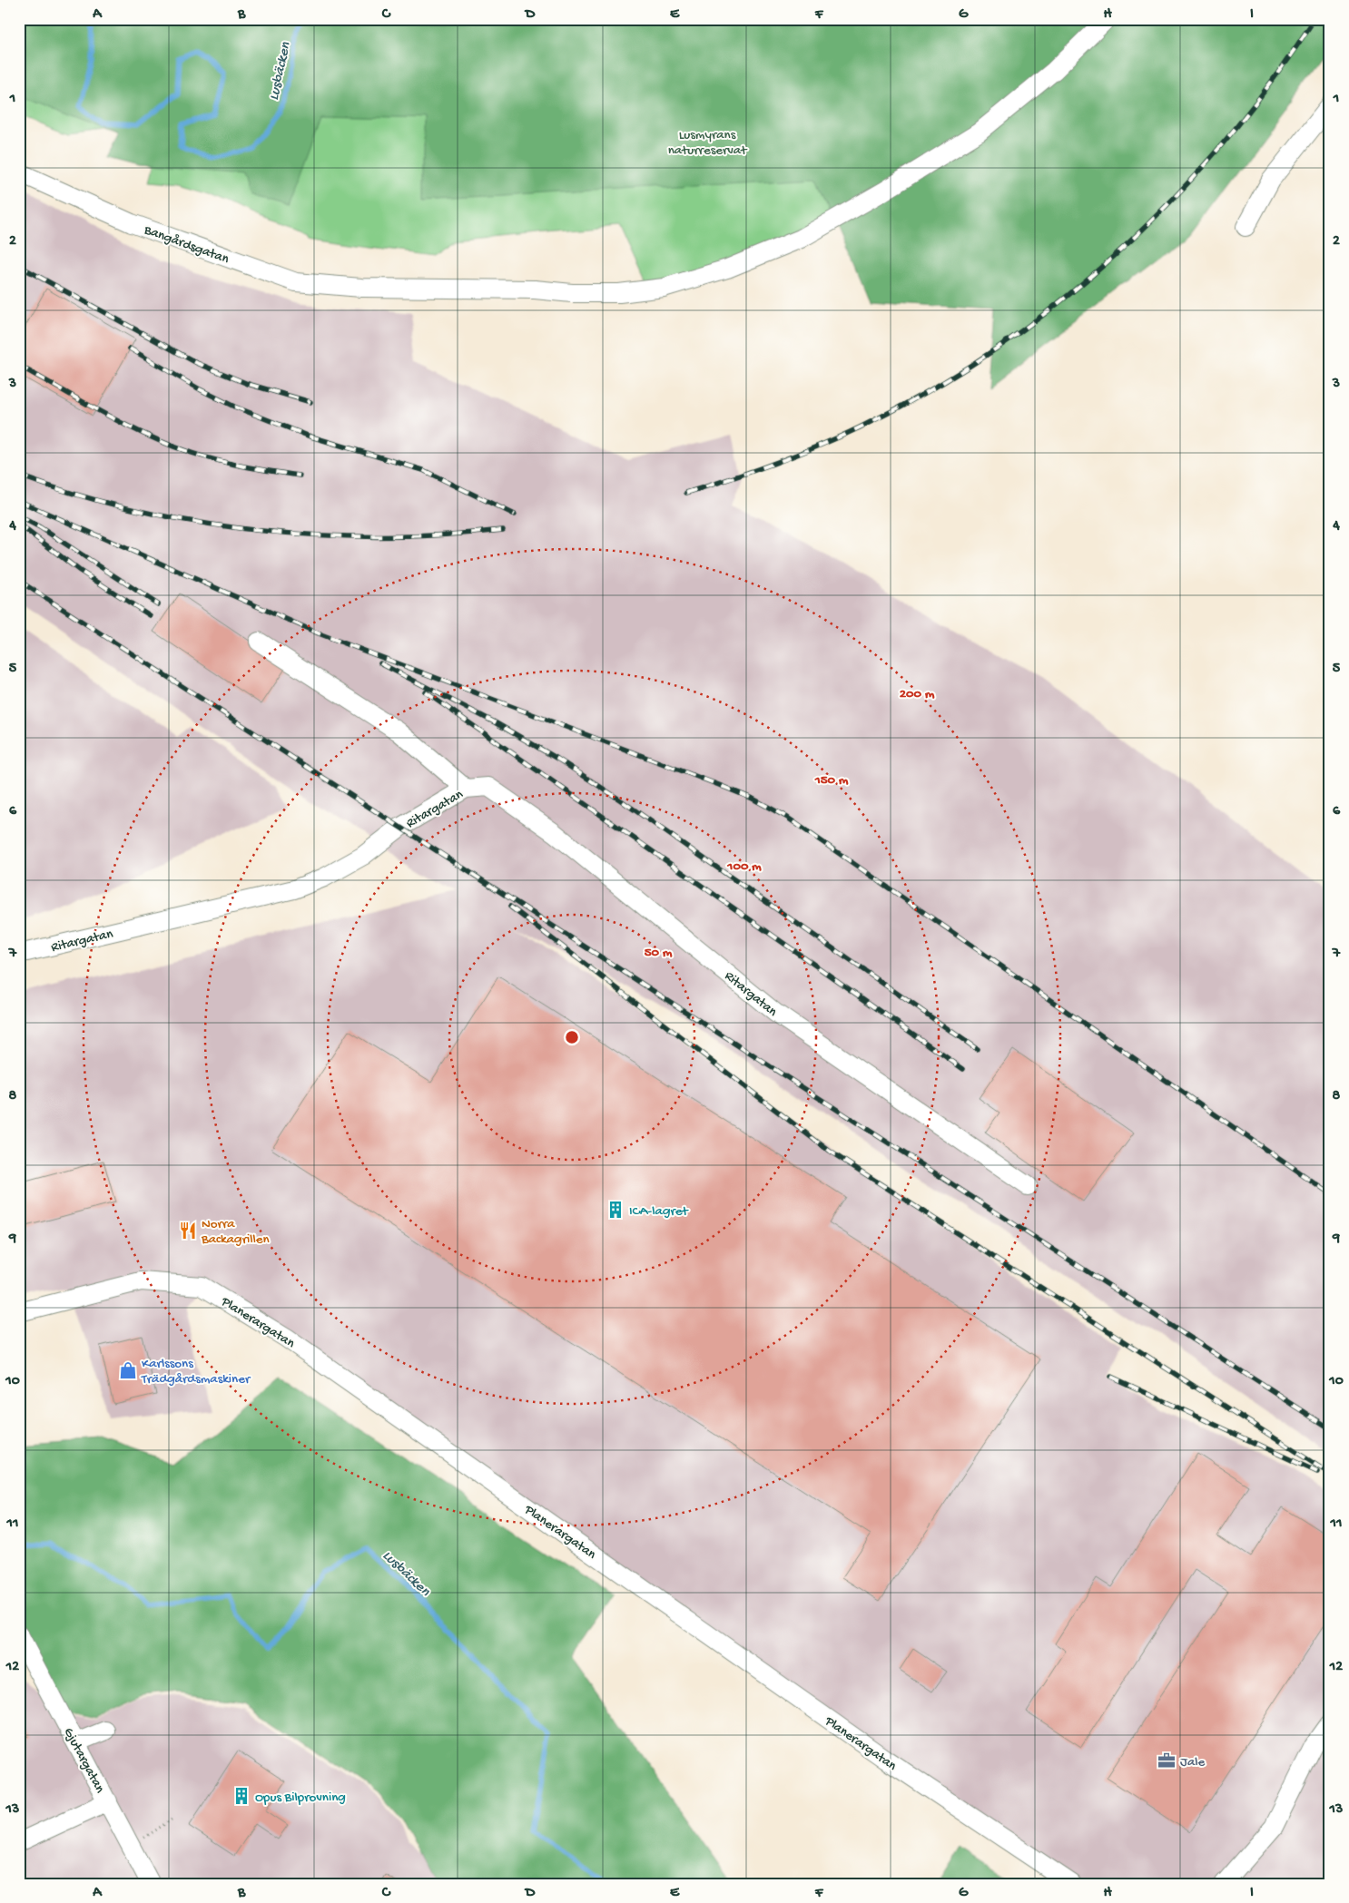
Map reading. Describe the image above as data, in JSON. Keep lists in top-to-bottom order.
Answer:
{
  "streets": {
    "street": [
      "Bangårdsgatan",
      "Ritargatan",
      "Planerargatan",
      "Gjutargatan"
    ]
  },
  "water": ["Lusbäcken"],
  "parks": ["Lusmyrans naturreservat"],
  "places": {
    "building": ["ICA-lagret", "Opus Bilprovning"],
    "restaurant": ["Norra Backagrillen"],
    "shop": ["Karlssons Trädgårdsmaskiner"],
    "office": ["Jale"]
  },
  "grid": {
    "columns": [
      "A",
      "B",
      "C",
      "D",
      "E",
      "F",
      "G",
      "H",
      "I"
    ],
    "rows": [
      "1",
      "2",
      "3",
      "4",
      "5",
      "6",
      "7",
      "8",
      "9",
      "10",
      "11",
      "12",
      "13"
    ]
  },
  "rings": [
    "200 m",
    "150 m",
    "100 m",
    "50 m"
  ]
}
